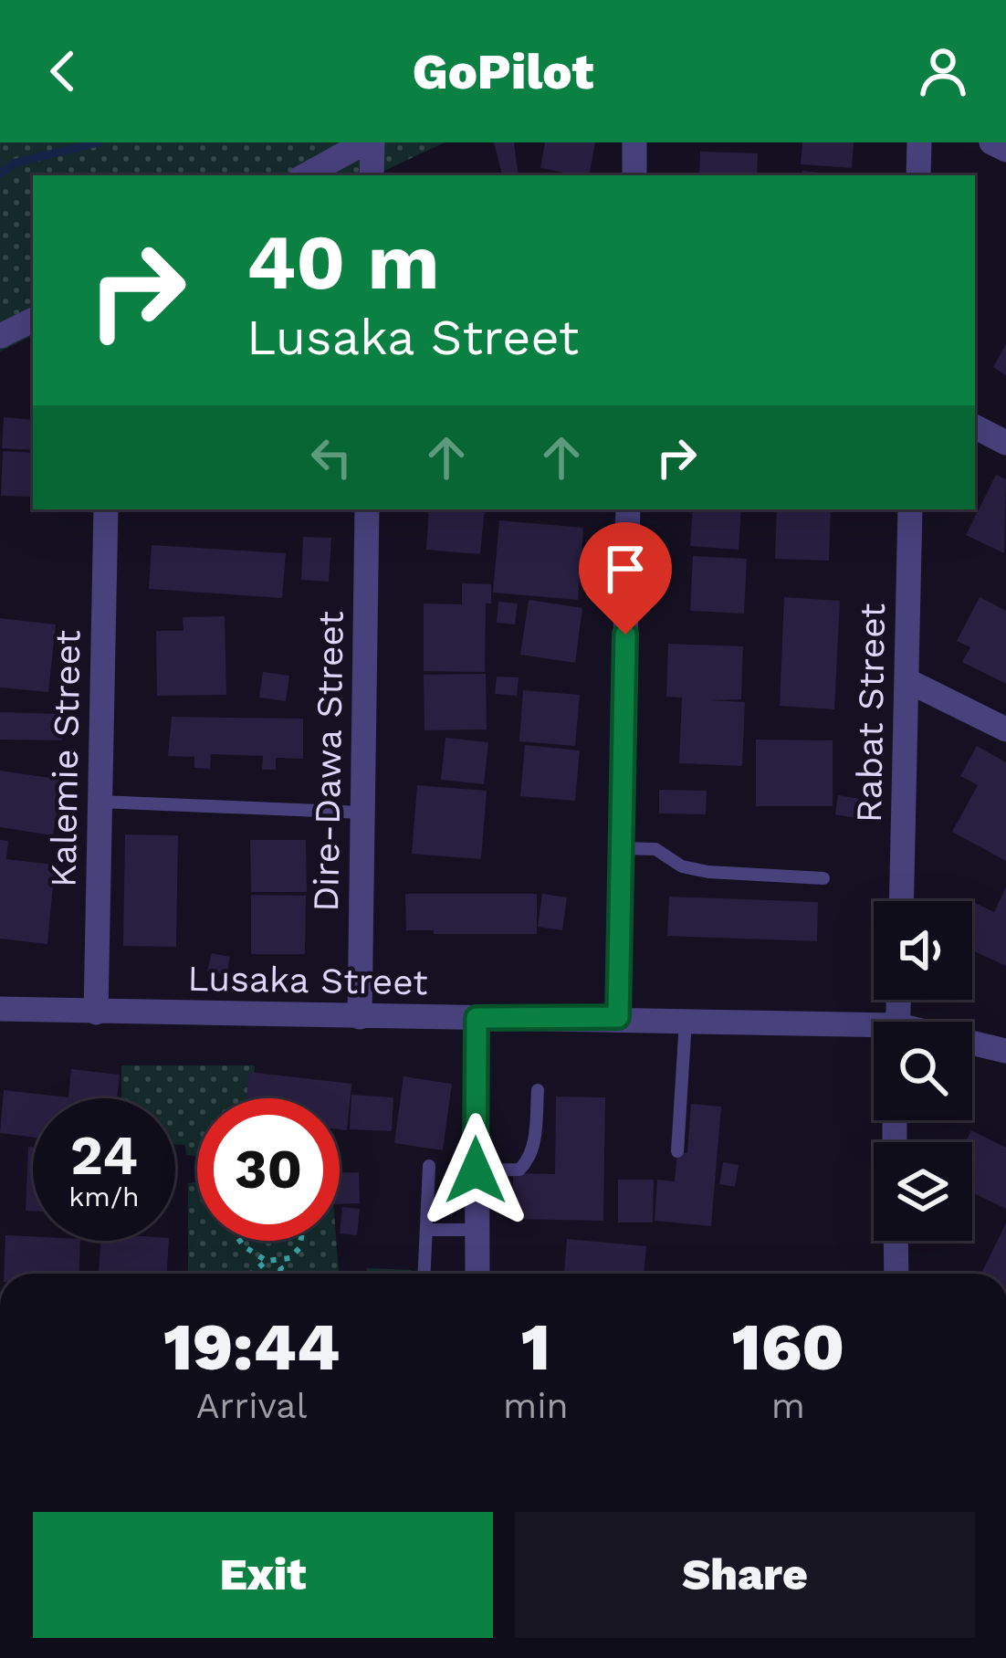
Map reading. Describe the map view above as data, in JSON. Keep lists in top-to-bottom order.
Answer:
{
  "streets": {
    "street": [
      "Rabat Street",
      "Kalemie Street",
      "Dire-Dawa Street",
      "Lusaka Street"
    ]
  },
  "crossings": [
    ["Kalemie Street", "Lusaka Street"],
    ["Dire-Dawa Street", "Lusaka Street"]
  ],
  "page": {
    "header": "GoPilot",
    "turn": ["40 m", "Lusaka Street"],
    "speed": "24 km/h",
    "limit": "30",
    "eta": [
      "19:44",
      "Arrival",
      "1",
      "min",
      "160",
      "m"
    ],
    "buttons": ["Exit", "Share"]
  }
}
